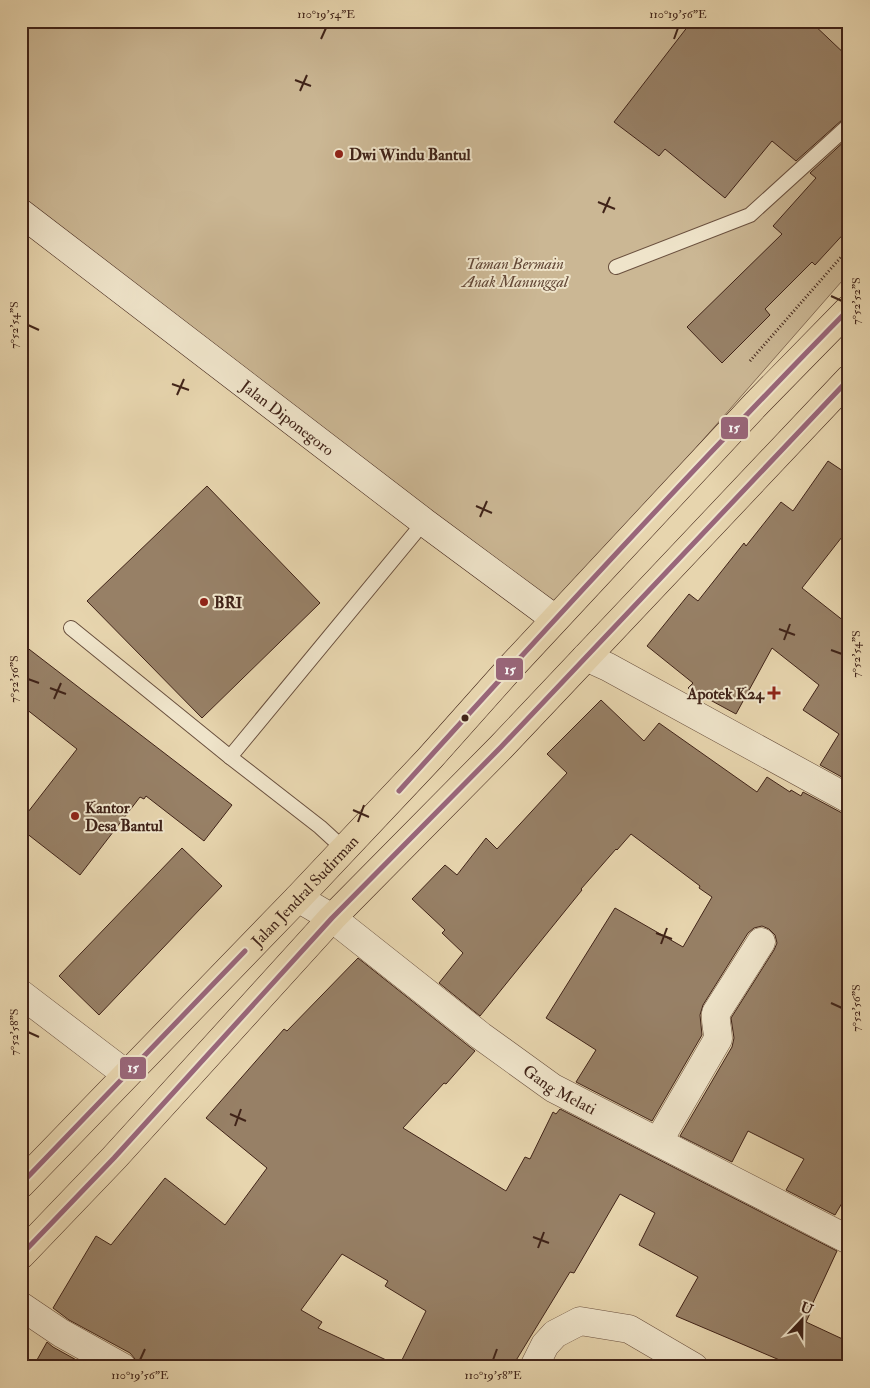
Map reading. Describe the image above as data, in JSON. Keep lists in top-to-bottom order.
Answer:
{
  "streets": {
    "main road": ["Jalan Jendral Sudirman"],
    "street": ["Jalan Diponegoro", "Gang Melati"]
  },
  "crossings": [
    ["Jalan Diponegoro", "Jalan Jendral Sudirman"],
    ["Jalan Jendral Sudirman", "Gang Melati"]
  ],
  "parks": ["Taman Bermain Anak Manunggal"],
  "places": {
    "other": ["Dwi Windu Bantul", "BRI", "Kantor Desa Bantul"],
    "health": ["Apotek K24"]
  },
  "lines": ["transit line 15"],
  "north": "top",
  "coordinates": [
    "110°19'54\"E",
    "110°19'56\"E",
    "7°52'52\"S",
    "7°52'54\"S",
    "7°52'56\"S",
    "7°52'58\"S",
    "110°19'58\"E"
  ]
}
